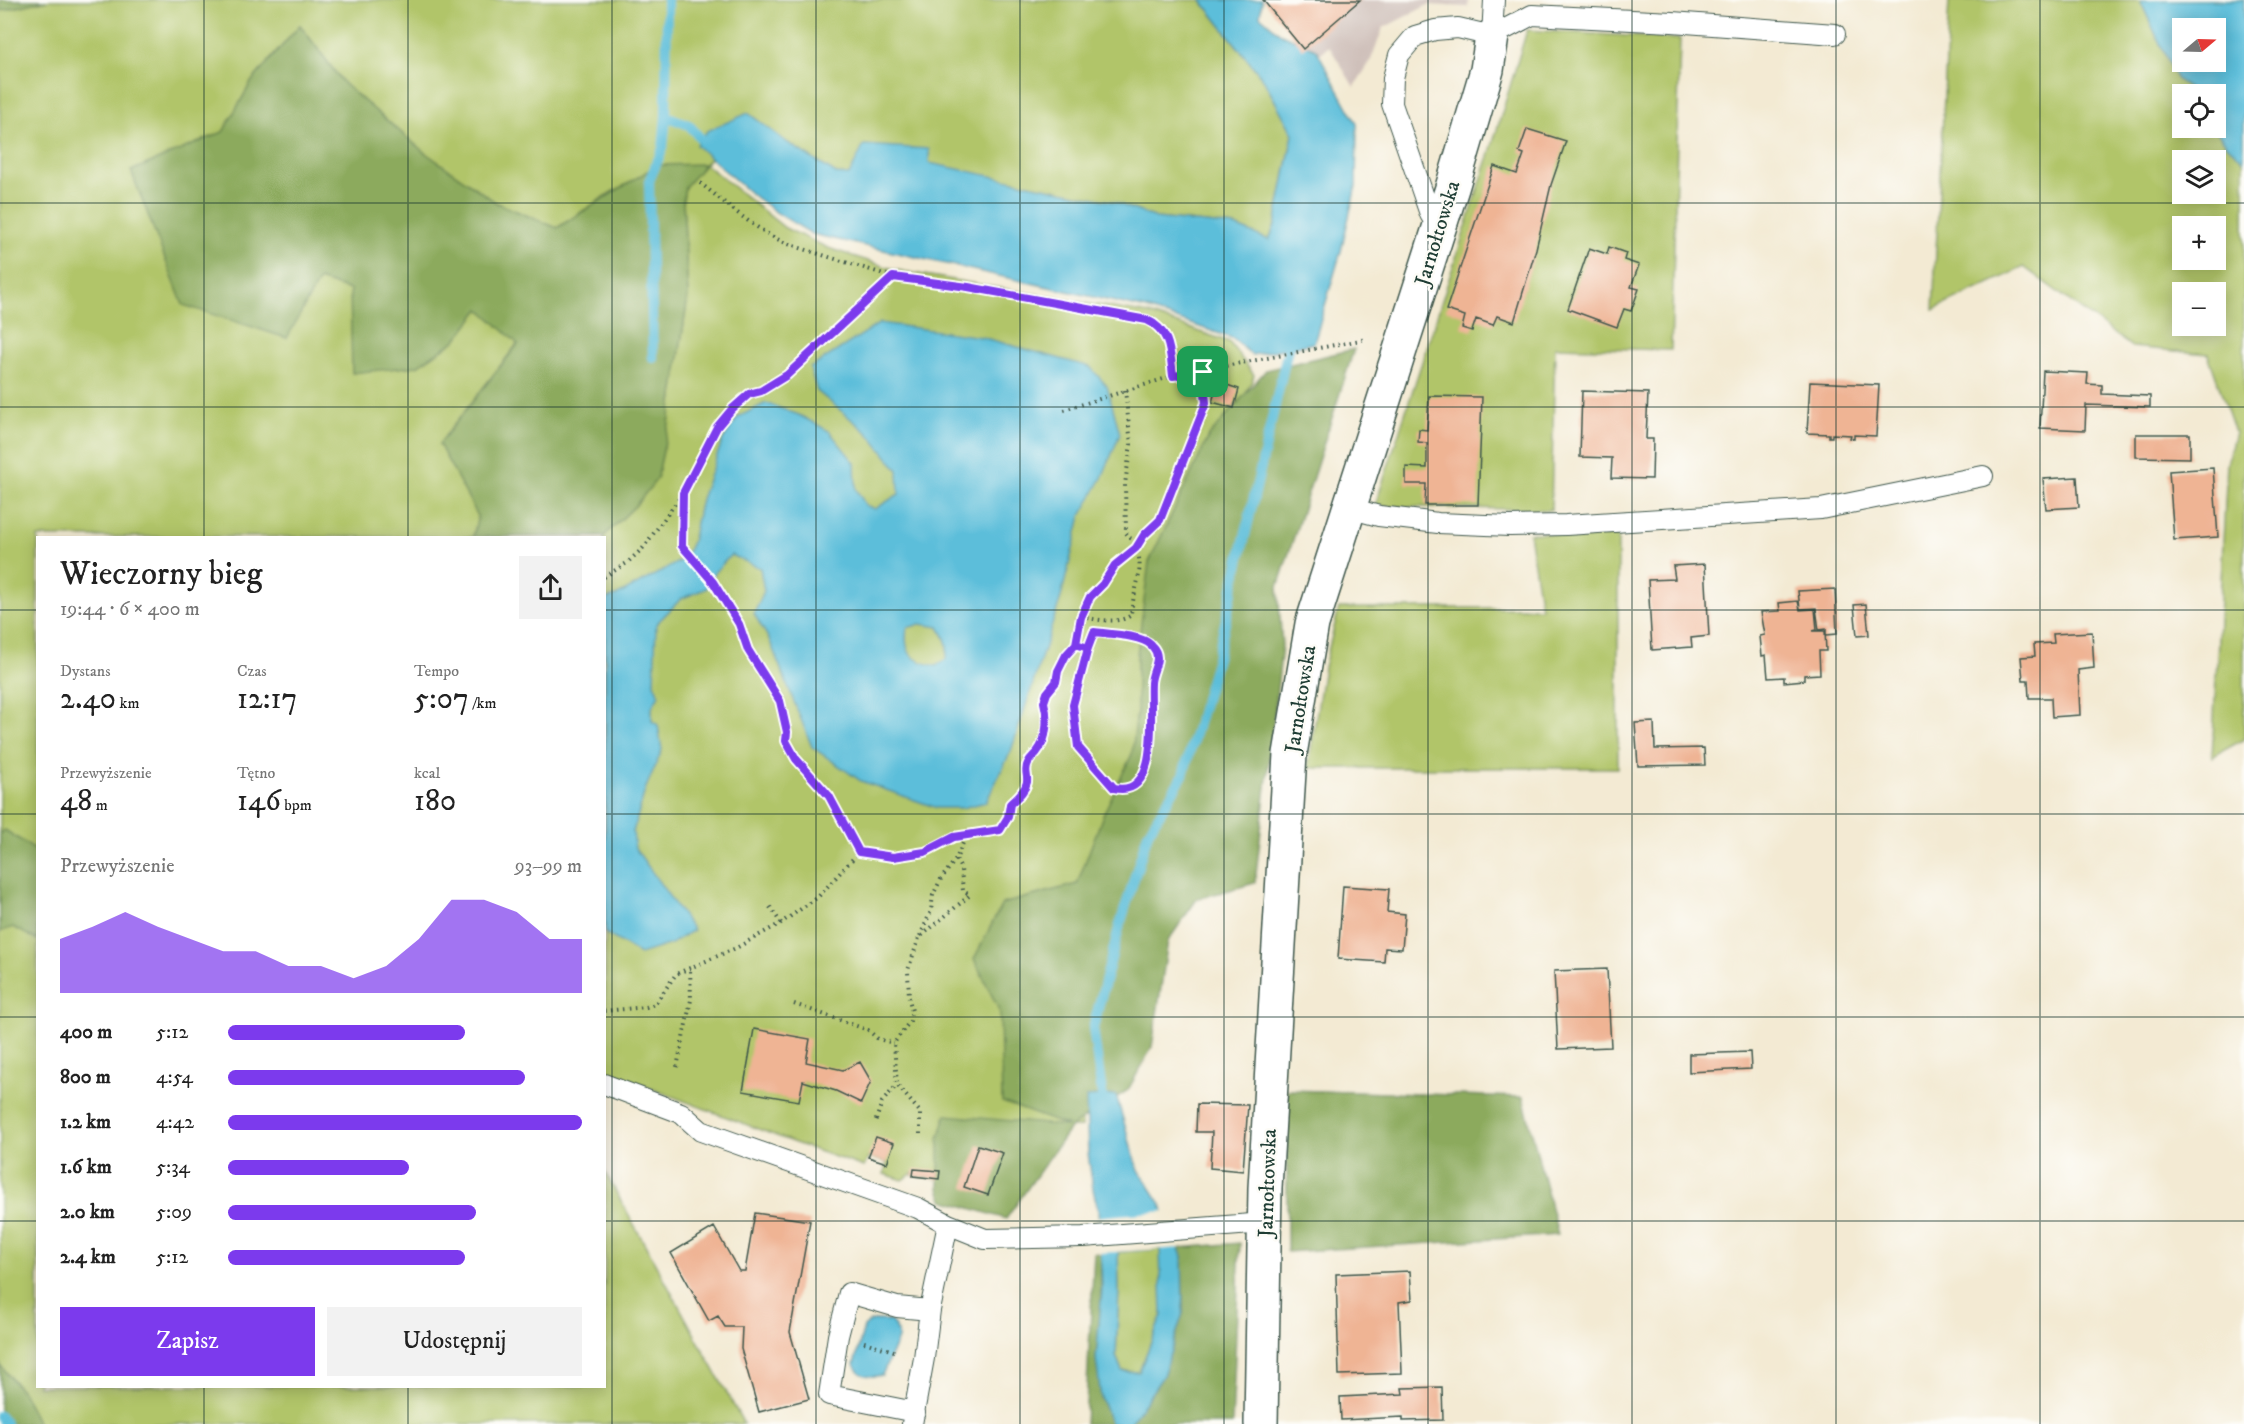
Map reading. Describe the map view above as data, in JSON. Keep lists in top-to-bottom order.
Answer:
{
  "streets": {
    "street": ["Jarnołtowska"]
  },
  "north": "right",
  "page": {
    "map_buttons": ["+", "−"],
    "heading": ["Wieczorny bieg", "19:44 · 6 × 400 m"],
    "stats": [
      ["Dystans", "2.40 km"],
      ["Czas", "12:17"],
      ["Tempo", "5:07 /km"],
      ["Przewyższenie", "48 m"],
      ["Tętno", "146 bpm"],
      ["kcal", "180"]
    ],
    "chart": ["Przewyższenie", "93–99 m"],
    "list": [
      {
        "name": "400 m",
        "note": "5:12"
      },
      {
        "name": "800 m",
        "note": "4:54"
      },
      {
        "name": "1.2 km",
        "note": "4:42"
      },
      {
        "name": "1.6 km",
        "note": "5:34"
      },
      {
        "name": "2.0 km",
        "note": "5:09"
      },
      {
        "name": "2.4 km",
        "note": "5:12"
      }
    ],
    "buttons": ["Zapisz", "Udostępnij"]
  }
}
